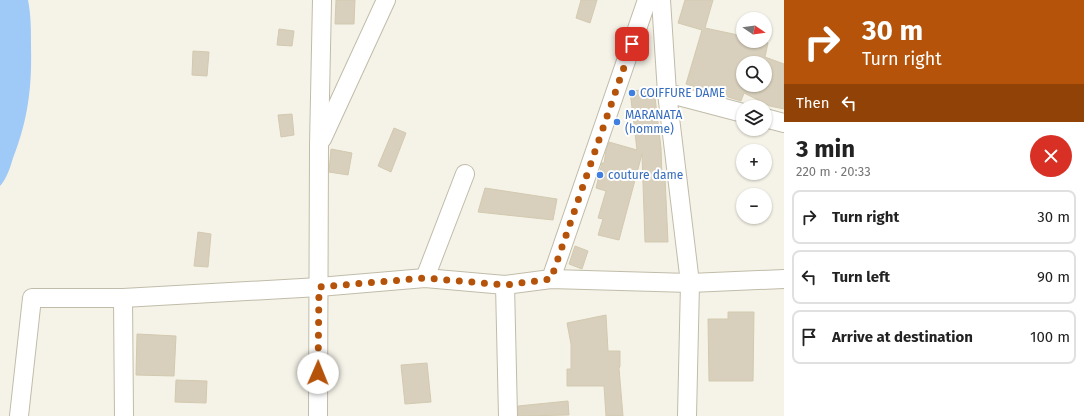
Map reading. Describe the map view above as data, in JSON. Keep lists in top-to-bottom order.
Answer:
{
  "places": ["COIFFURE DAME", "MARANATA (homme)", "couture dame"],
  "north": "right",
  "page": {
    "turn": ["30 m", "Turn right"],
    "map_buttons": ["+", "−"],
    "then": "Then",
    "heading": ["3 min", "220 m · 20:33"],
    "list": [
      {
        "name": "Turn right",
        "value": "30 m"
      },
      {
        "name": "Turn left",
        "value": "90 m"
      },
      {
        "name": "Arrive at destination",
        "value": "100 m"
      }
    ]
  }
}
